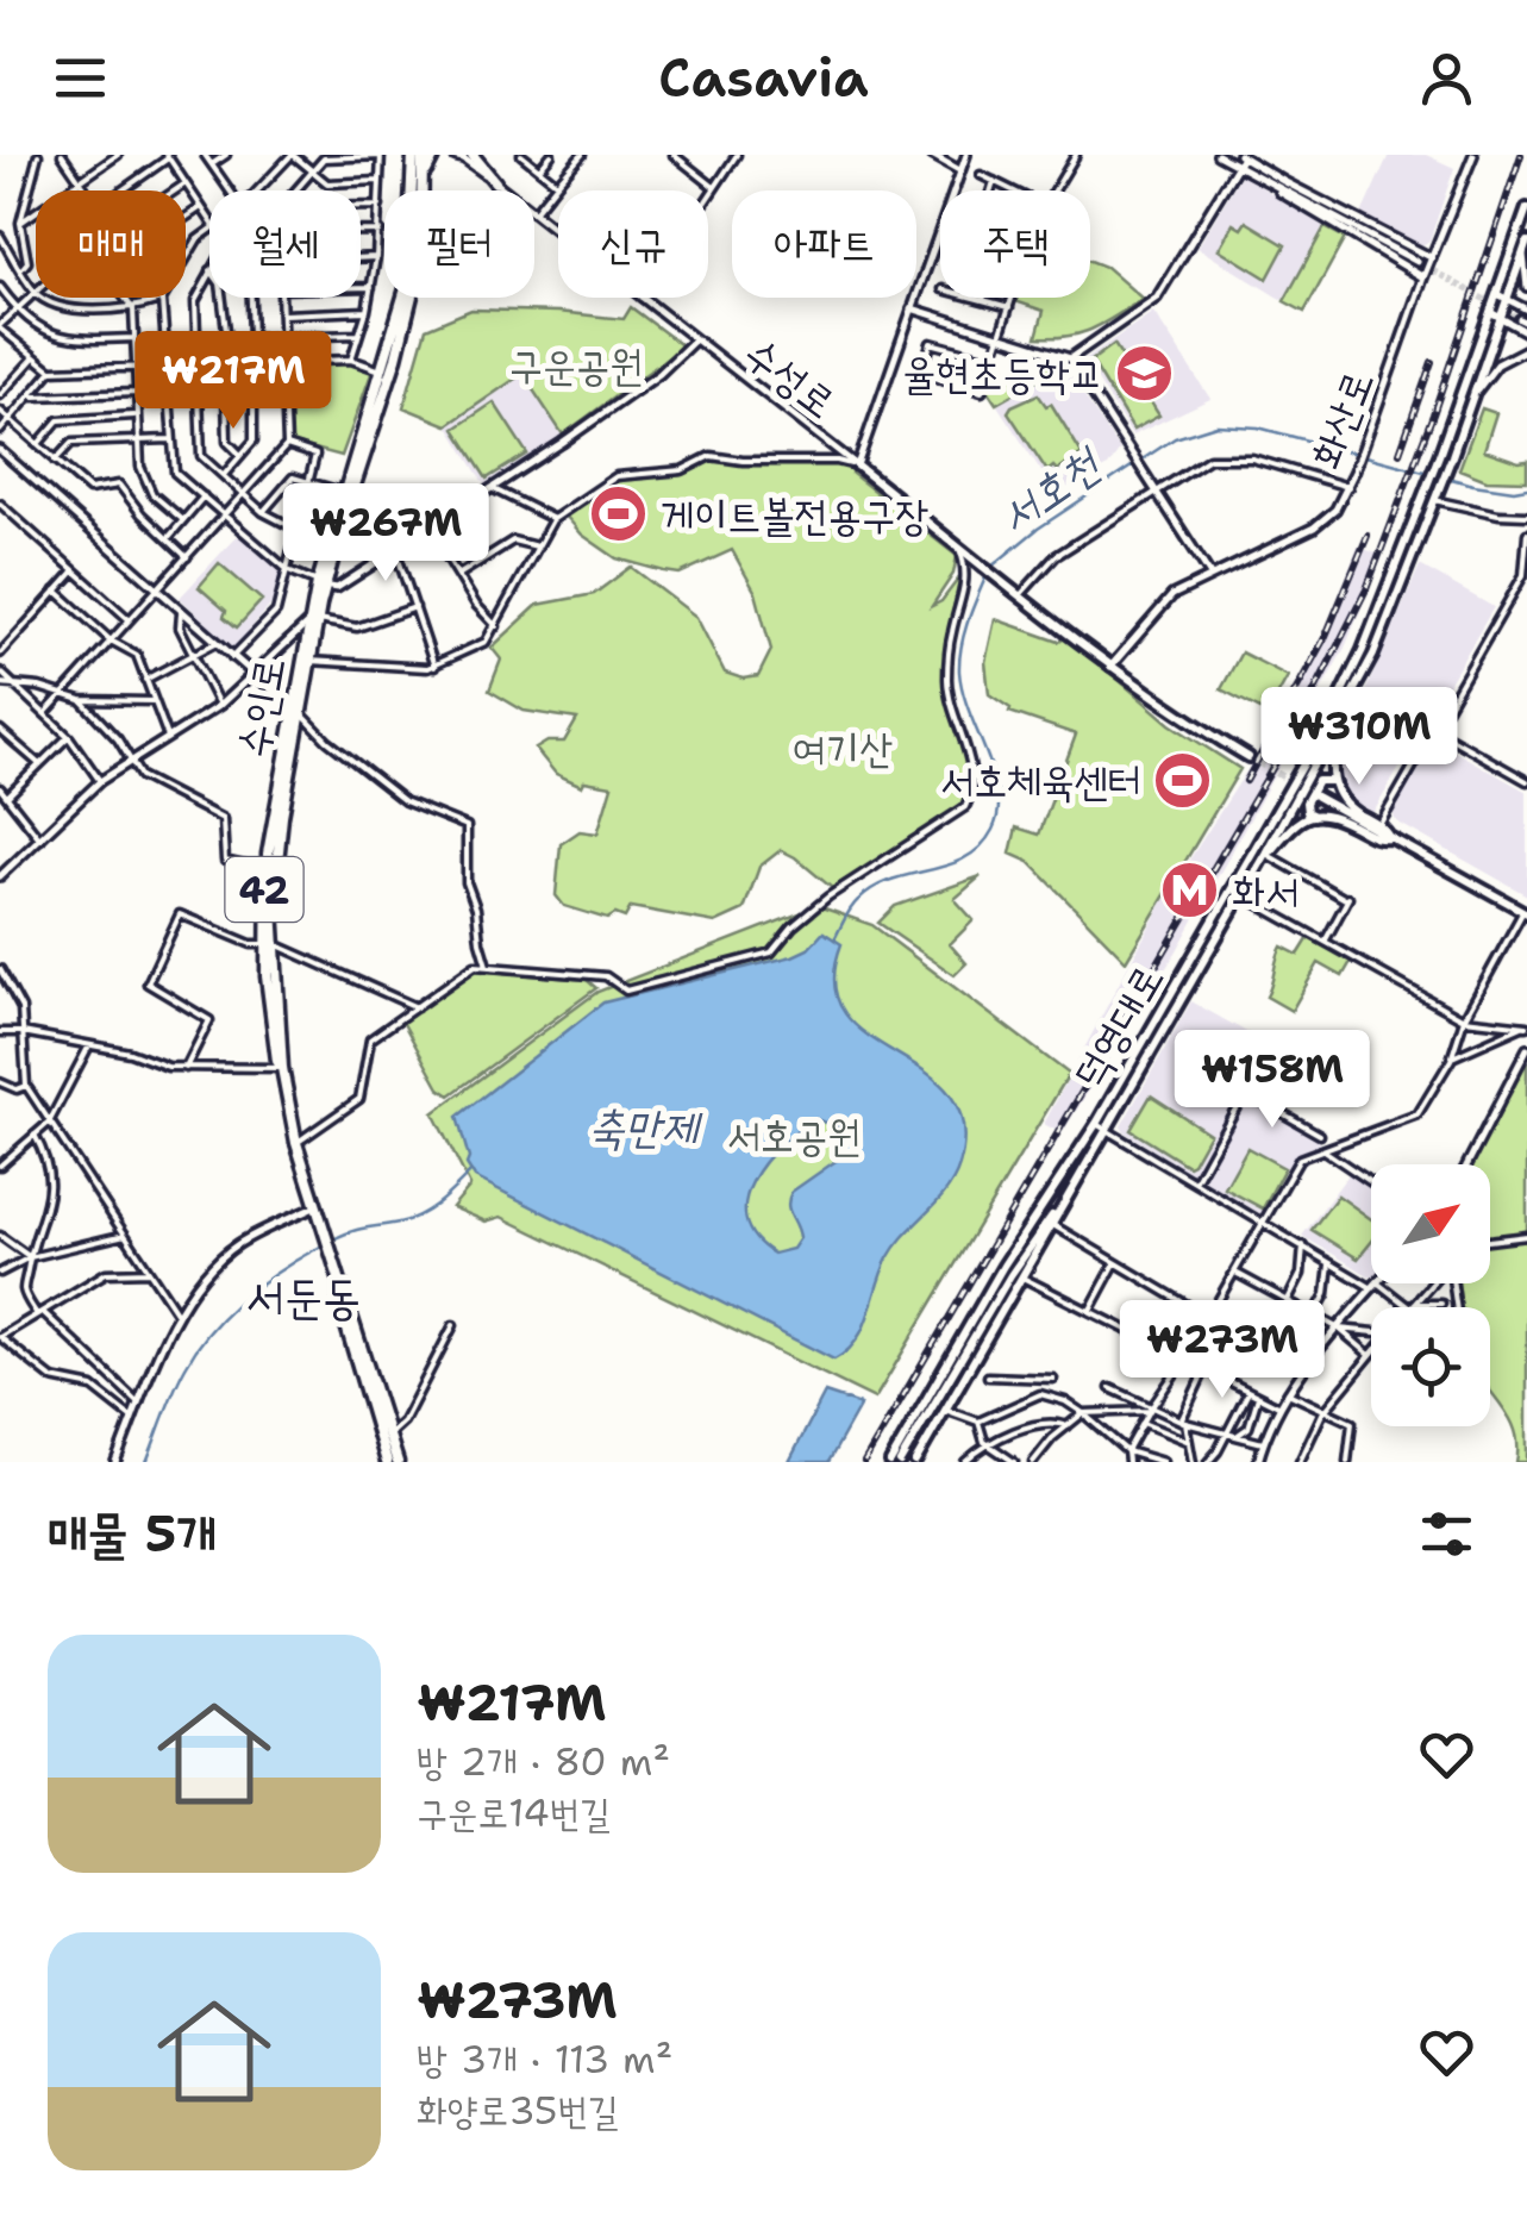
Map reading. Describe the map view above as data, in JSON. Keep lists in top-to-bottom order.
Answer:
{
  "streets": {
    "main road": [
      "수성로",
      "수인로",
      "42",
      "덕영대로"
    ],
    "street": ["화산로"]
  },
  "districts": ["서둔동"],
  "water": ["서호천", "축만제"],
  "parks": ["구운공원", "여기산", "서호공원"],
  "places": {
    "school or university": ["율현초등학교"],
    "sports": ["게이트볼전용구장", "서호체육센터"],
    "metro station": ["화서"]
  },
  "north": "top right",
  "page": {
    "header": "Casavia",
    "chip": [
      "매매",
      "월세",
      "필터",
      "신규",
      "아파트",
      "주택"
    ],
    "price": [
      "₩217M",
      "₩267M",
      "₩310M",
      "₩158M",
      "₩273M"
    ],
    "heading": "매물 5개",
    "list": [
      {
        "name": "₩217M",
        "note": "방 2개 · 80 m² · 구운로14번길"
      },
      {
        "name": "₩273M",
        "note": "방 3개 · 113 m² · 화양로35번길"
      }
    ]
  }
}
